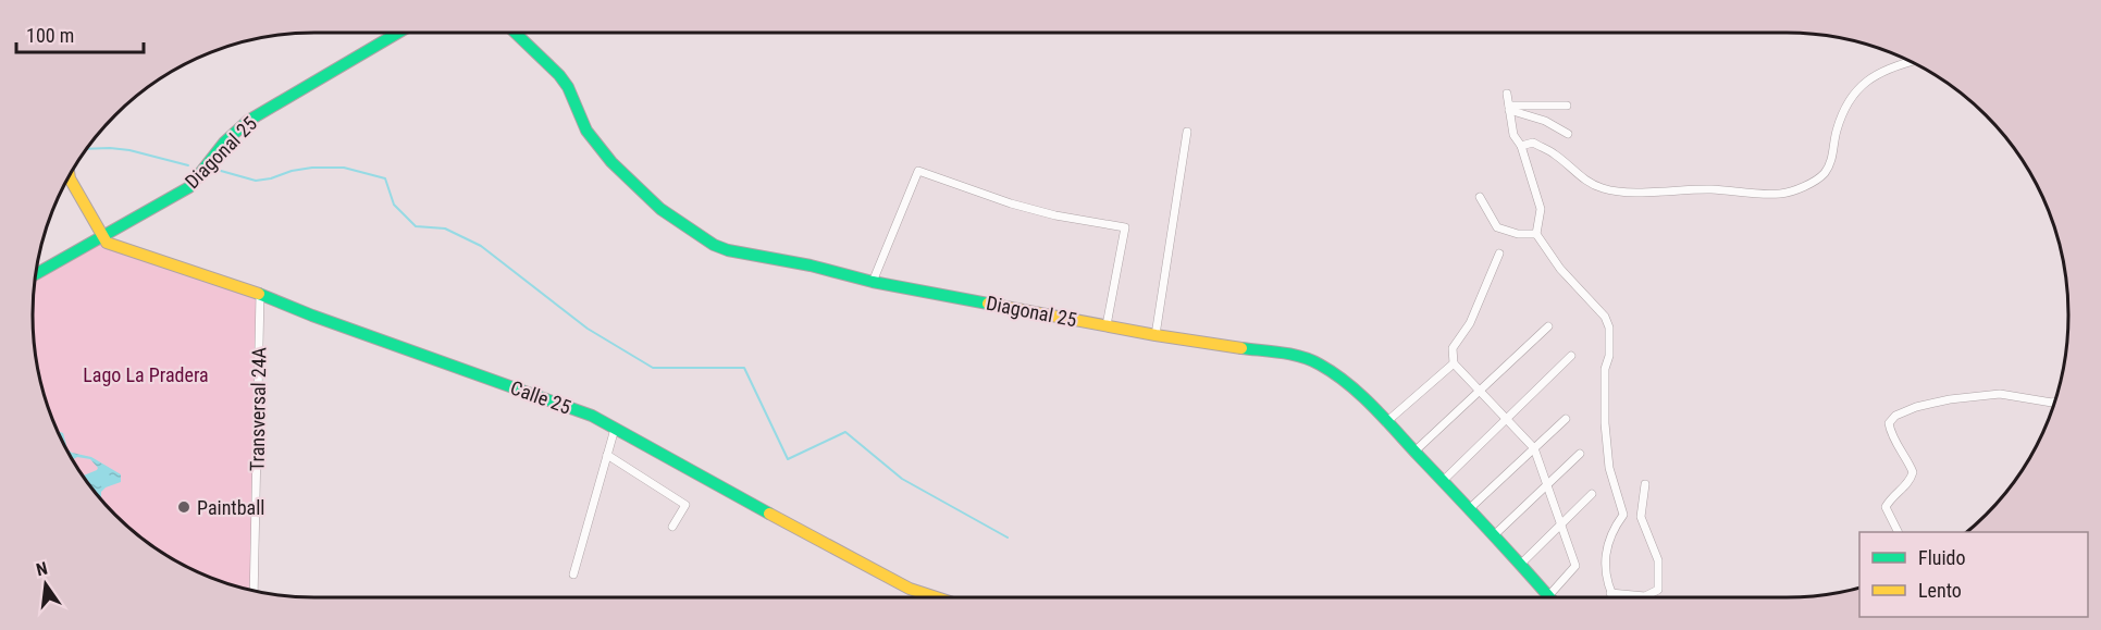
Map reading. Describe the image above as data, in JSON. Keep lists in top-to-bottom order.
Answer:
{
  "streets": {
    "street": ["Diagonal 25", "Calle 25", "Transversal 24A"]
  },
  "crossings": [
    ["Diagonal 25", "Calle 25"],
    ["Calle 25", "Transversal 24A"]
  ],
  "parks": ["Lago La Pradera"],
  "places": ["Paintball"],
  "legend": ["Fluido", "Lento"],
  "scale_bar": "100 m",
  "north": "top"
}
